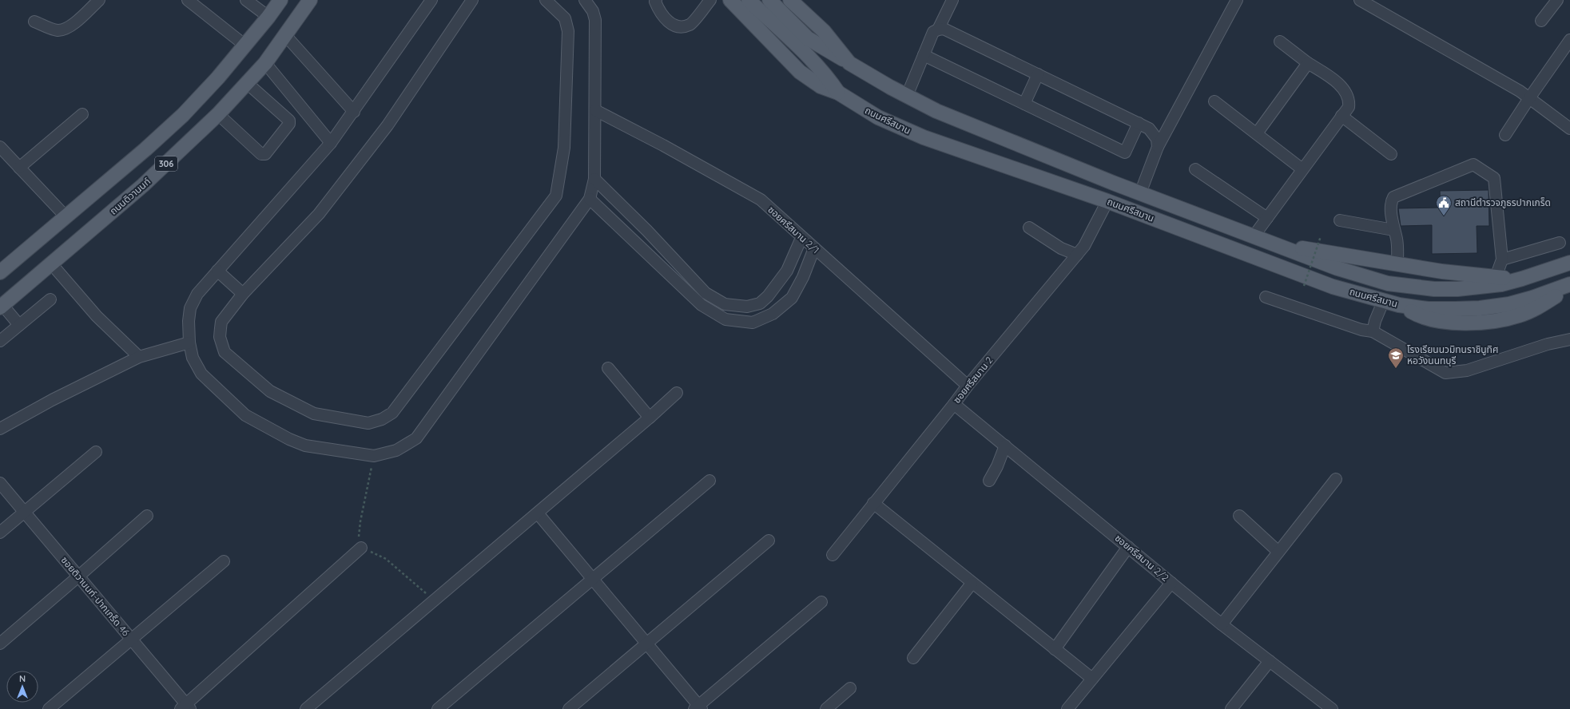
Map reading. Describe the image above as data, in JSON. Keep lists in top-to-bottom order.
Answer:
{
  "streets": {
    "main road": ["ถนนศรีสมาน", "306", "ถนนติวานนท์"],
    "street": [
      "ซอยศรีสมาน 2/1",
      "ซอยศรีสมาน 2",
      "ซอยศรีสมาน 2/2",
      "ซอยติวานนท์-ปากเกร็ด 46"
    ]
  },
  "crossings": [
    ["ถนนศรีสมาน", "ซอยศรีสมาน 2"],
    ["ซอยศรีสมาน 2/1", "ซอยศรีสมาน 2"],
    ["ซอยศรีสมาน 2", "ซอยศรีสมาน 2/2"]
  ],
  "places": {
    "public building": ["สถานีตำรวจภูธรปากเกร็ด"],
    "school or university": ["โรงเรียนนวมิทนราชินูทิศ หอวังนนทบุรี"]
  },
  "north": "top"
}
